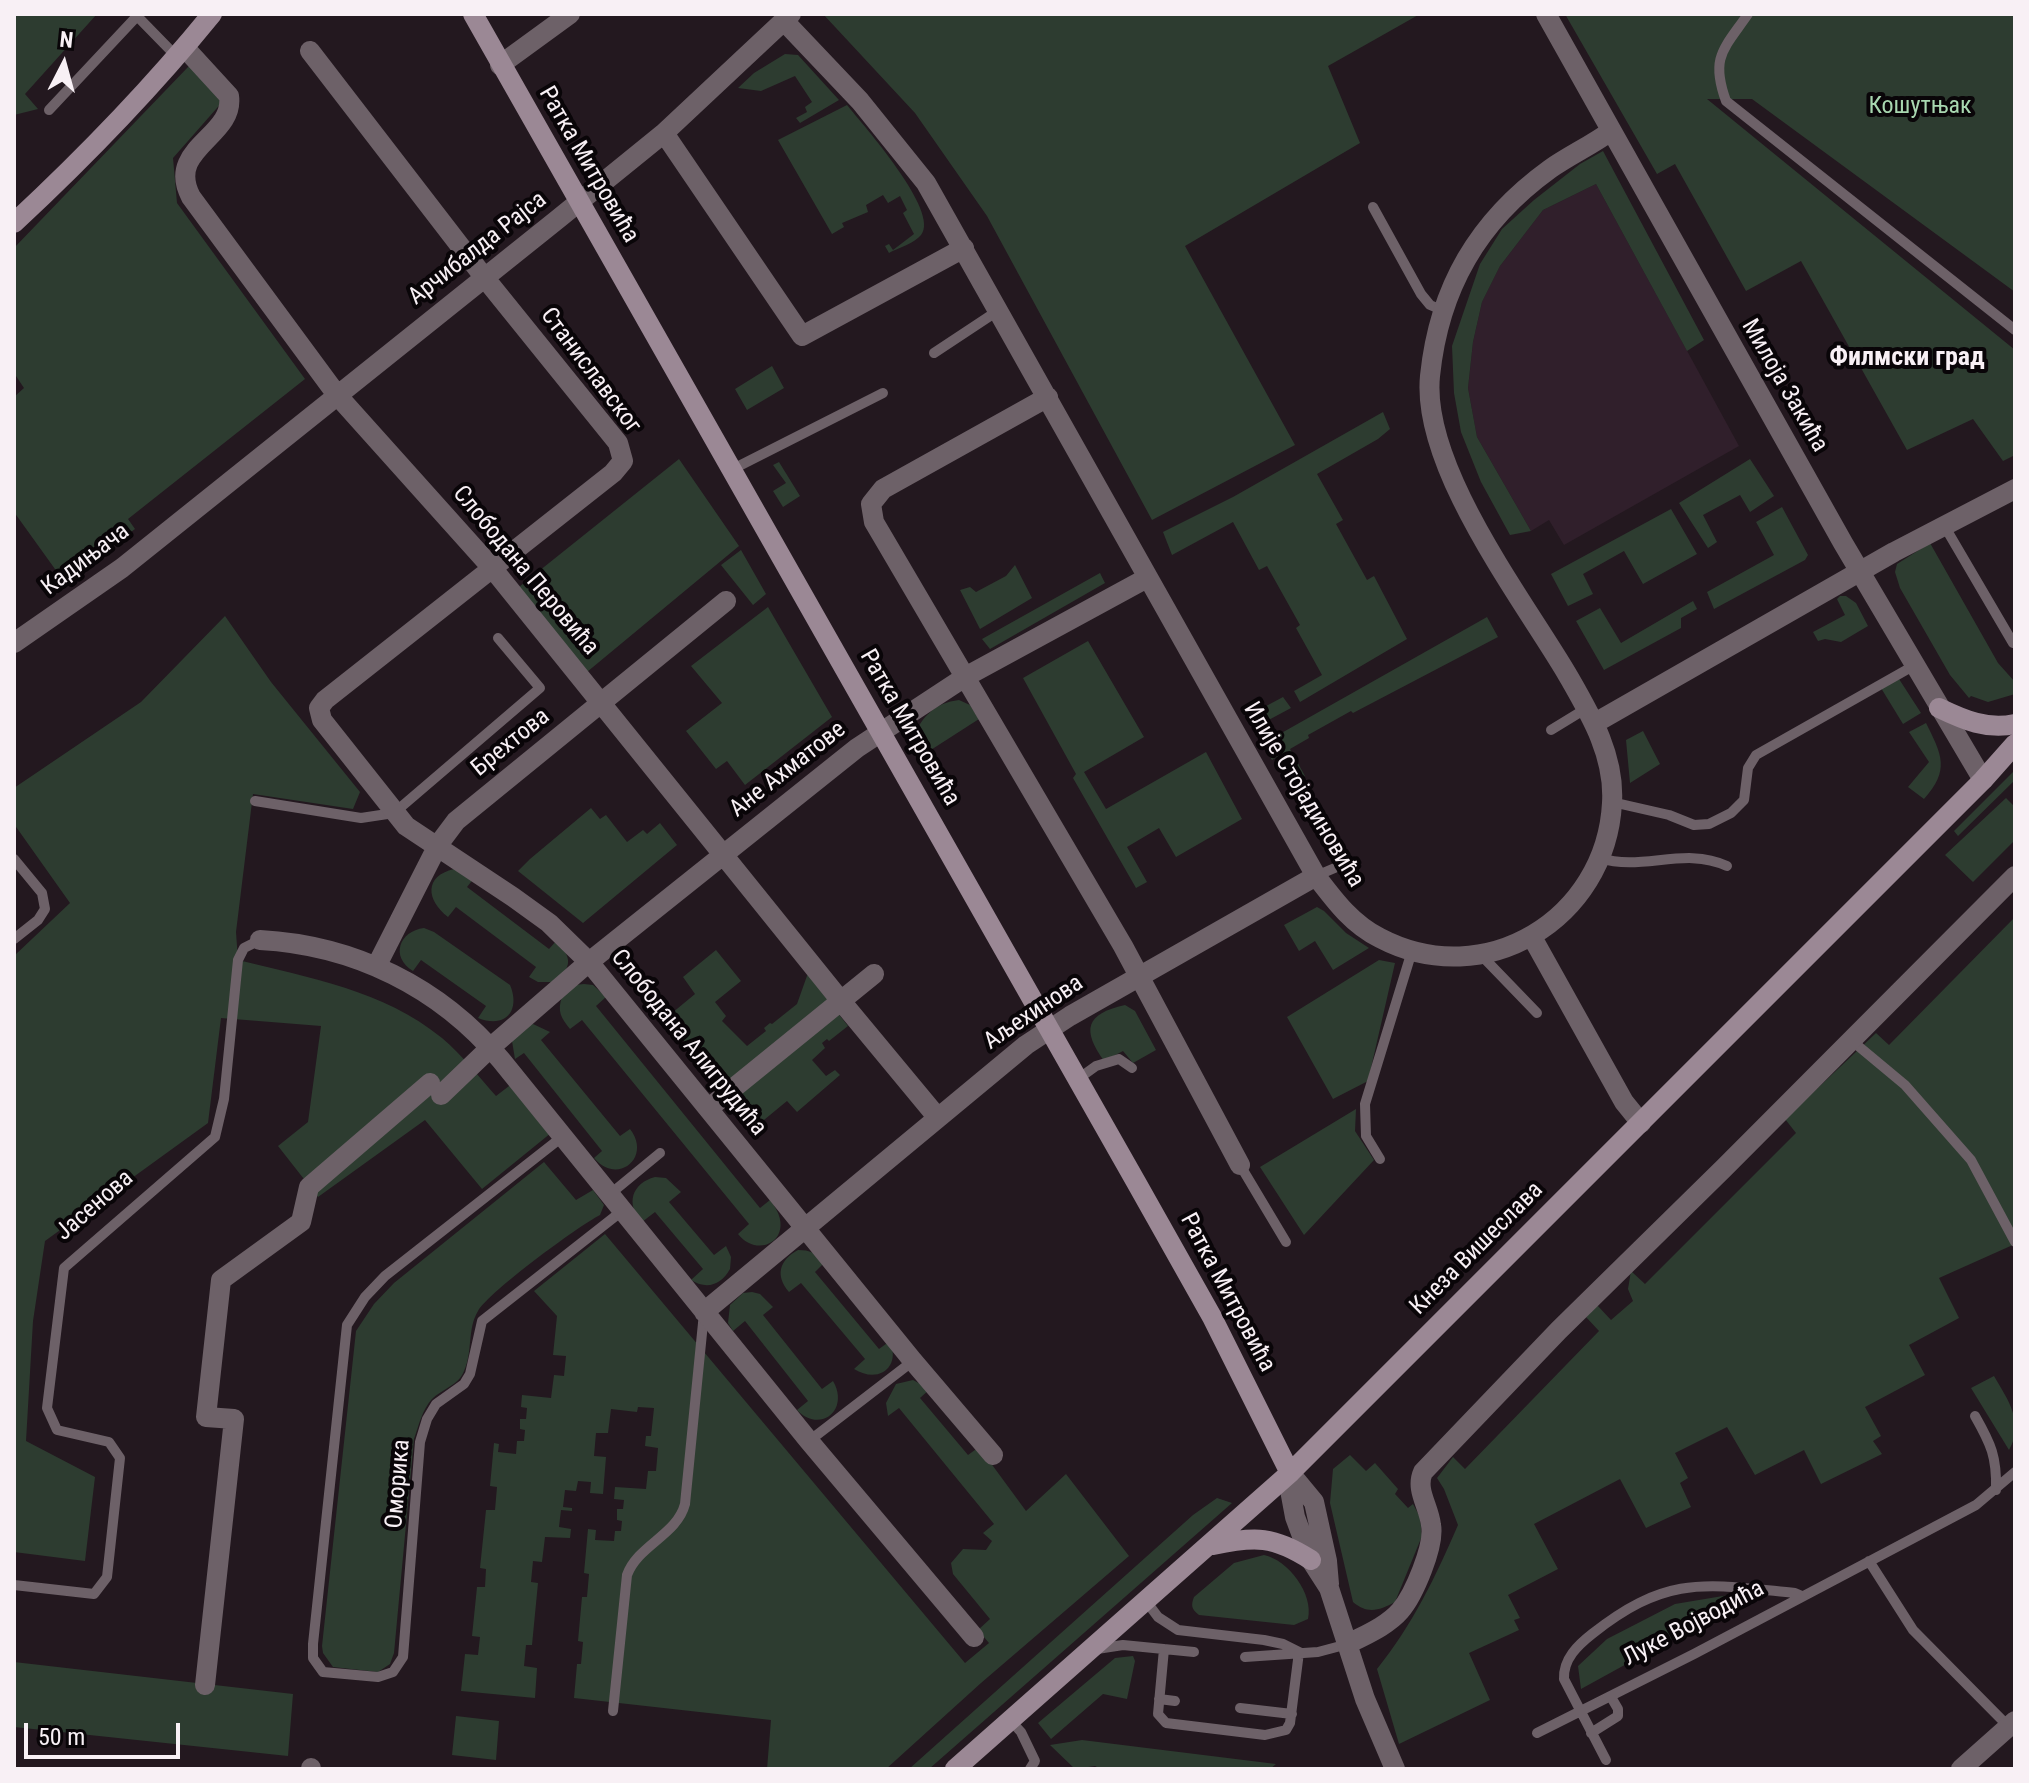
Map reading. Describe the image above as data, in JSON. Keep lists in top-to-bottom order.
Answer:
{
  "streets": {
    "main road": ["Ратка Митровића", "Кнеза Вишеслава"],
    "street": [
      "Арчибалда Рајса",
      "Станиславског",
      "Милоја Закића",
      "Кадињача",
      "Слободана Перовића",
      "Брехтова",
      "Ане Ахматове",
      "Илије Стојадиновића",
      "Аљехинова",
      "Слободана Алигрудића"
    ],
    "lane": ["Јасенова", "Оморика", "Луке Војводића"]
  },
  "crossings": [
    ["Ратка Митровића", "Арчибалда Рајса"],
    ["Ратка Митровића", "Ане Ахматове"],
    ["Ратка Митровића", "Аљехинова"],
    ["Ратка Митровића", "Кнеза Вишеслава"],
    ["Арчибалда Рајса", "Станиславског"],
    ["Арчибалда Рајса", "Кадињача"],
    ["Арчибалда Рајса", "Слободана Перовића"],
    ["Арчибалда Рајса", "Илије Стојадиновића"],
    ["Станиславског", "Слободана Перовића"],
    ["Станиславског", "Слободана Алигрудића"],
    ["Милоја Закића", "Илије Стојадиновића"],
    ["Милоја Закића", "Кнеза Вишеслава"],
    ["Слободана Перовића", "Брехтова"],
    ["Слободана Перовића", "Ане Ахматове"],
    ["Слободана Перовића", "Аљехинова"],
    ["Брехтова", "Слободана Алигрудића"],
    ["Ане Ахматове", "Илије Стојадиновића"],
    ["Ане Ахматове", "Слободана Алигрудића"],
    ["Илије Стојадиновића", "Аљехинова"],
    ["Аљехинова", "Слободана Алигрудића"]
  ],
  "districts": ["Филмски град"],
  "parks": ["Кошутњак"],
  "scale_bar": "50 m",
  "north": "top"
}
